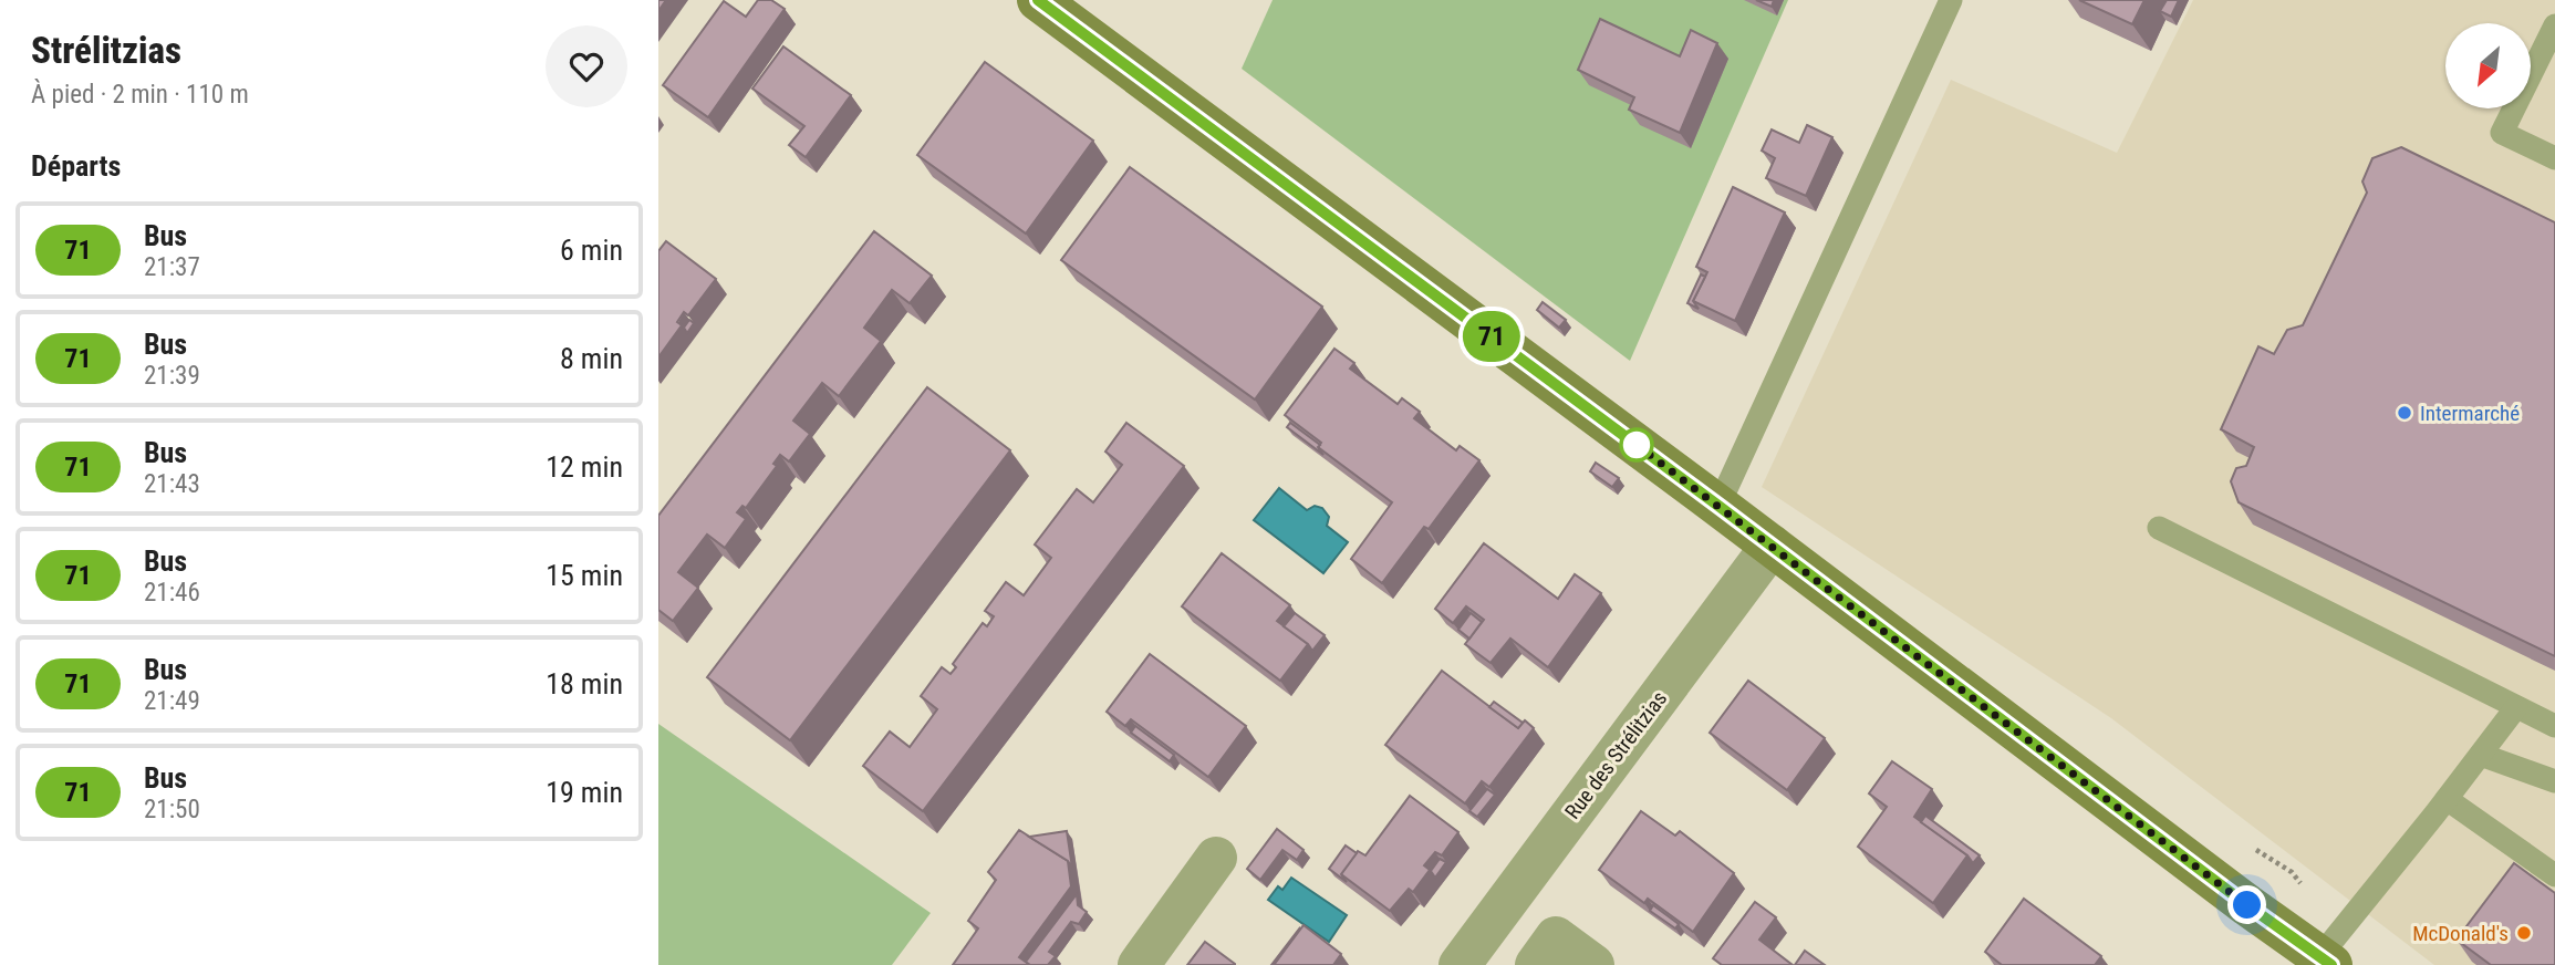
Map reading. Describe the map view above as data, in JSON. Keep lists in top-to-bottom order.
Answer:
{
  "streets": {
    "street": ["Rue des Strélitzias"]
  },
  "places": ["Intermarché", "McDonald's"],
  "lines": ["bus line 71"],
  "north": "bottom left",
  "page": {
    "heading": [
      ["Strélitzias", "À pied · 2 min · 110 m"],
      "Départs"
    ],
    "on_map": "71",
    "list": [
      {
        "mark": "71",
        "name": "Bus",
        "note": "21:37",
        "value": "6 min"
      },
      {
        "mark": "71",
        "name": "Bus",
        "note": "21:39",
        "value": "8 min"
      },
      {
        "mark": "71",
        "name": "Bus",
        "note": "21:43",
        "value": "12 min"
      },
      {
        "mark": "71",
        "name": "Bus",
        "note": "21:46",
        "value": "15 min"
      },
      {
        "mark": "71",
        "name": "Bus",
        "note": "21:49",
        "value": "18 min"
      },
      {
        "mark": "71",
        "name": "Bus",
        "note": "21:50",
        "value": "19 min"
      }
    ]
  }
}
